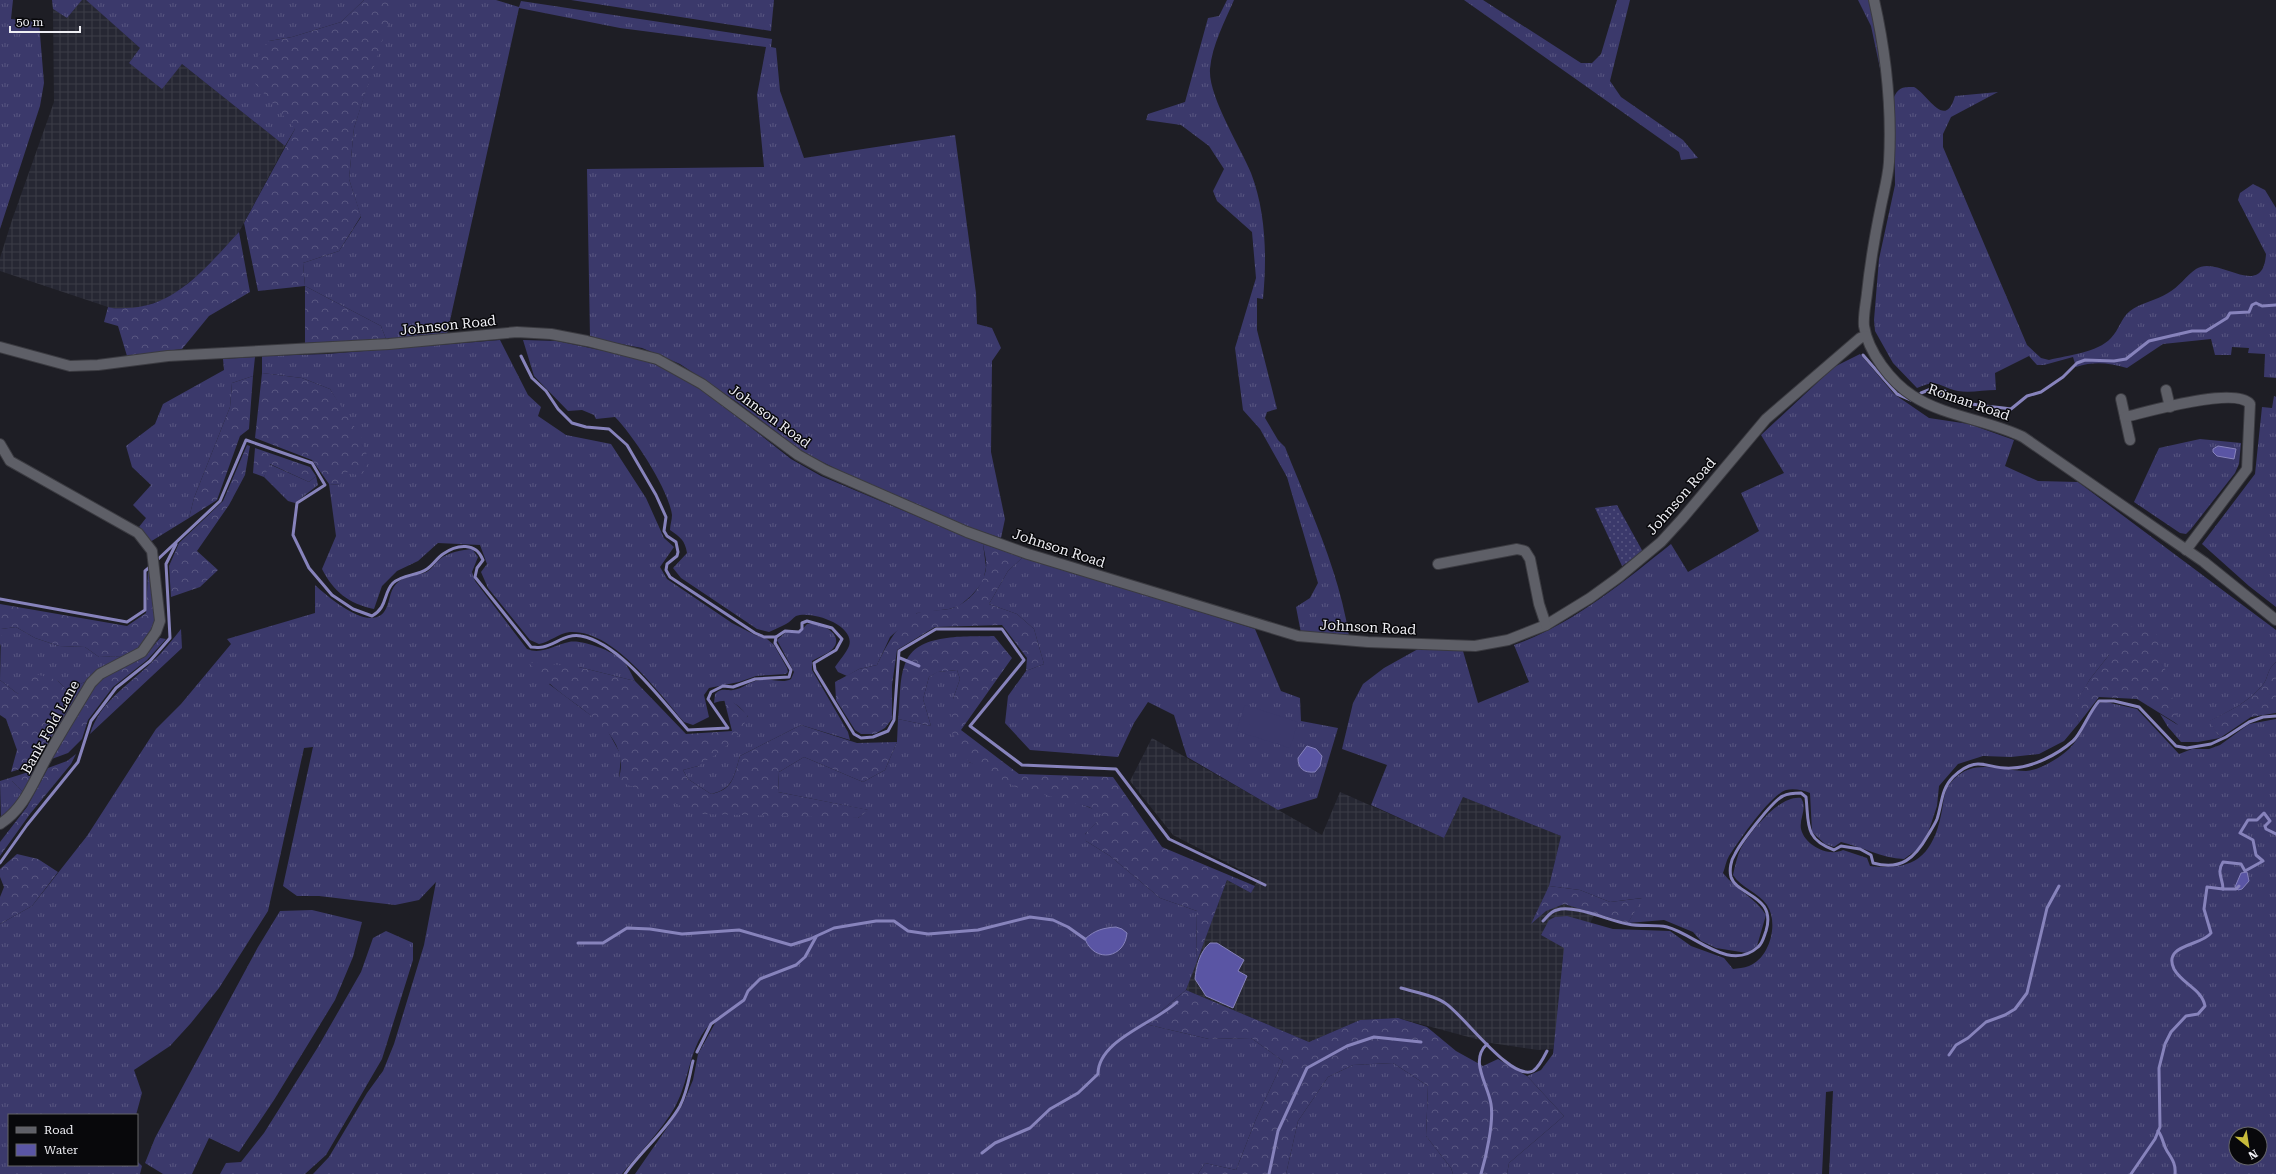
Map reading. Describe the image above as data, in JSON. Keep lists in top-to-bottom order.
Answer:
{
  "streets": {
    "street": ["Johnson Road", "Roman Road", "Bank Fold Lane"]
  },
  "crossings": [
    ["Johnson Road", "Roman Road"]
  ],
  "legend": ["Road", "Water"],
  "scale_bar": "50 m",
  "north": "bottom right"
}
